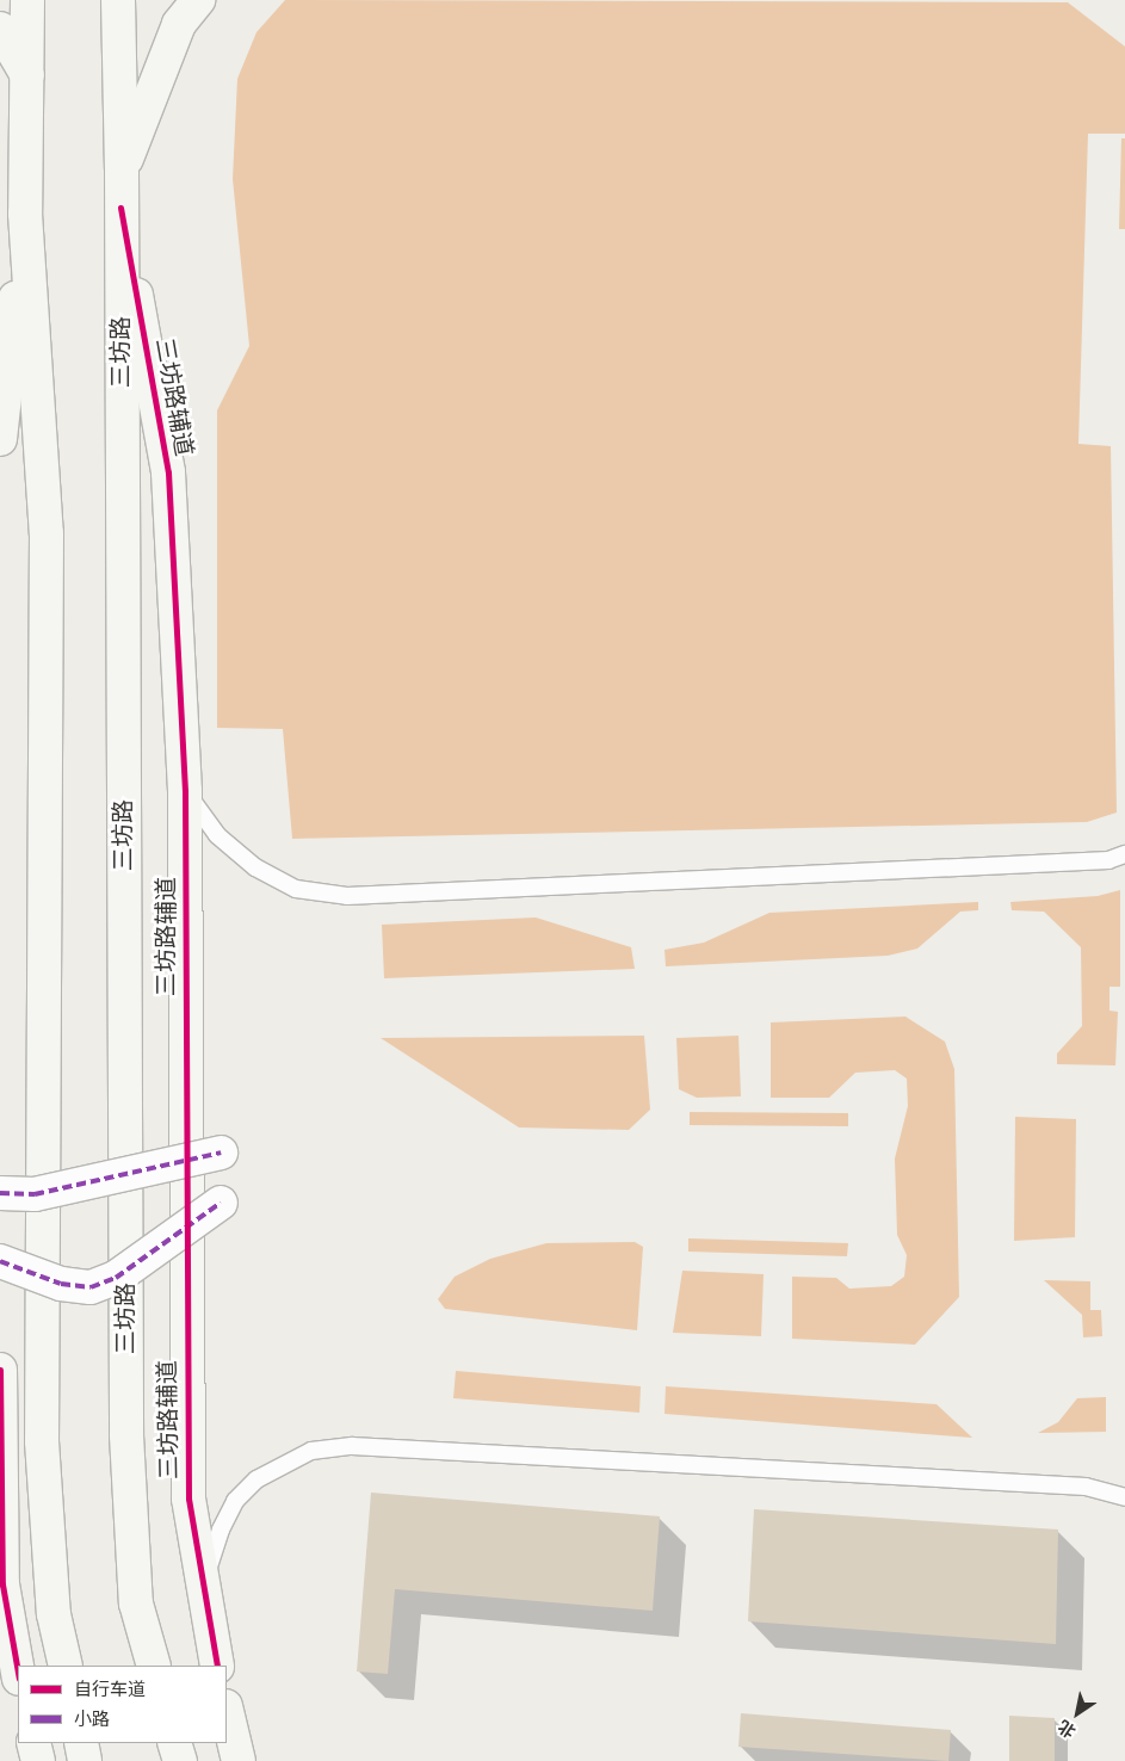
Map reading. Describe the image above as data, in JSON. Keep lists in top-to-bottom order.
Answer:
{
  "streets": {
    "main road": ["三坊路", "三坊路辅道"]
  },
  "crossings": [
    ["三坊路", "三坊路辅道"]
  ],
  "legend": ["自行车道", "小路"],
  "north": "bottom left"
}
